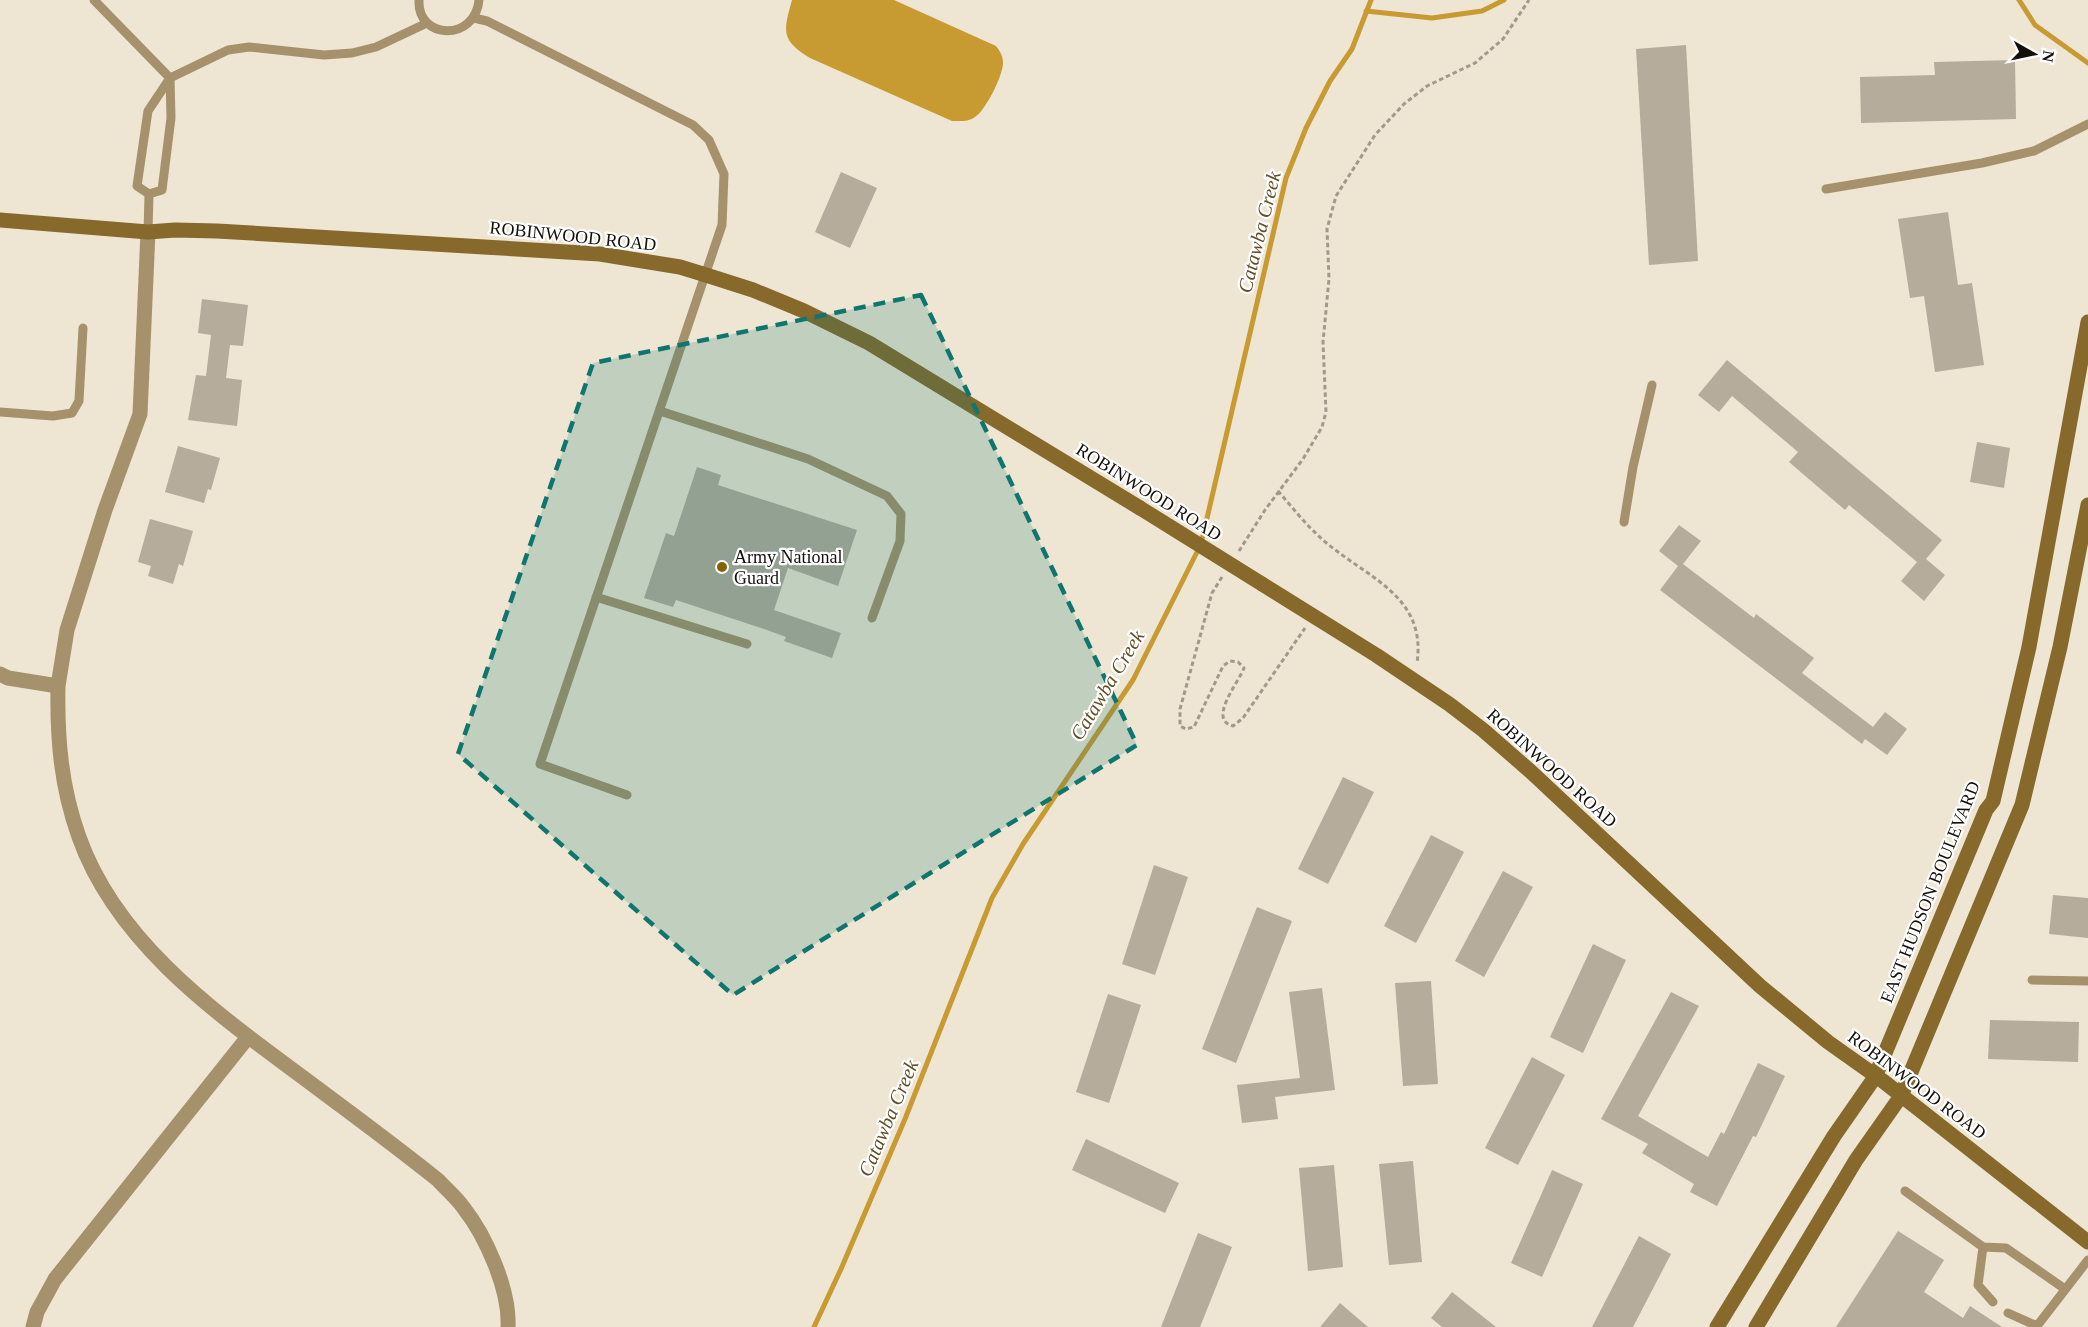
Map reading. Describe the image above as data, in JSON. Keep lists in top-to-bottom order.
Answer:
{
  "streets": {
    "main road": ["ROBINWOOD ROAD", "EAST HUDSON BOULEVARD"]
  },
  "crossings": [
    ["ROBINWOOD ROAD", "EAST HUDSON BOULEVARD"]
  ],
  "water": ["Catawba Creek"],
  "places": ["Army National Guard"],
  "north": "right"
}
